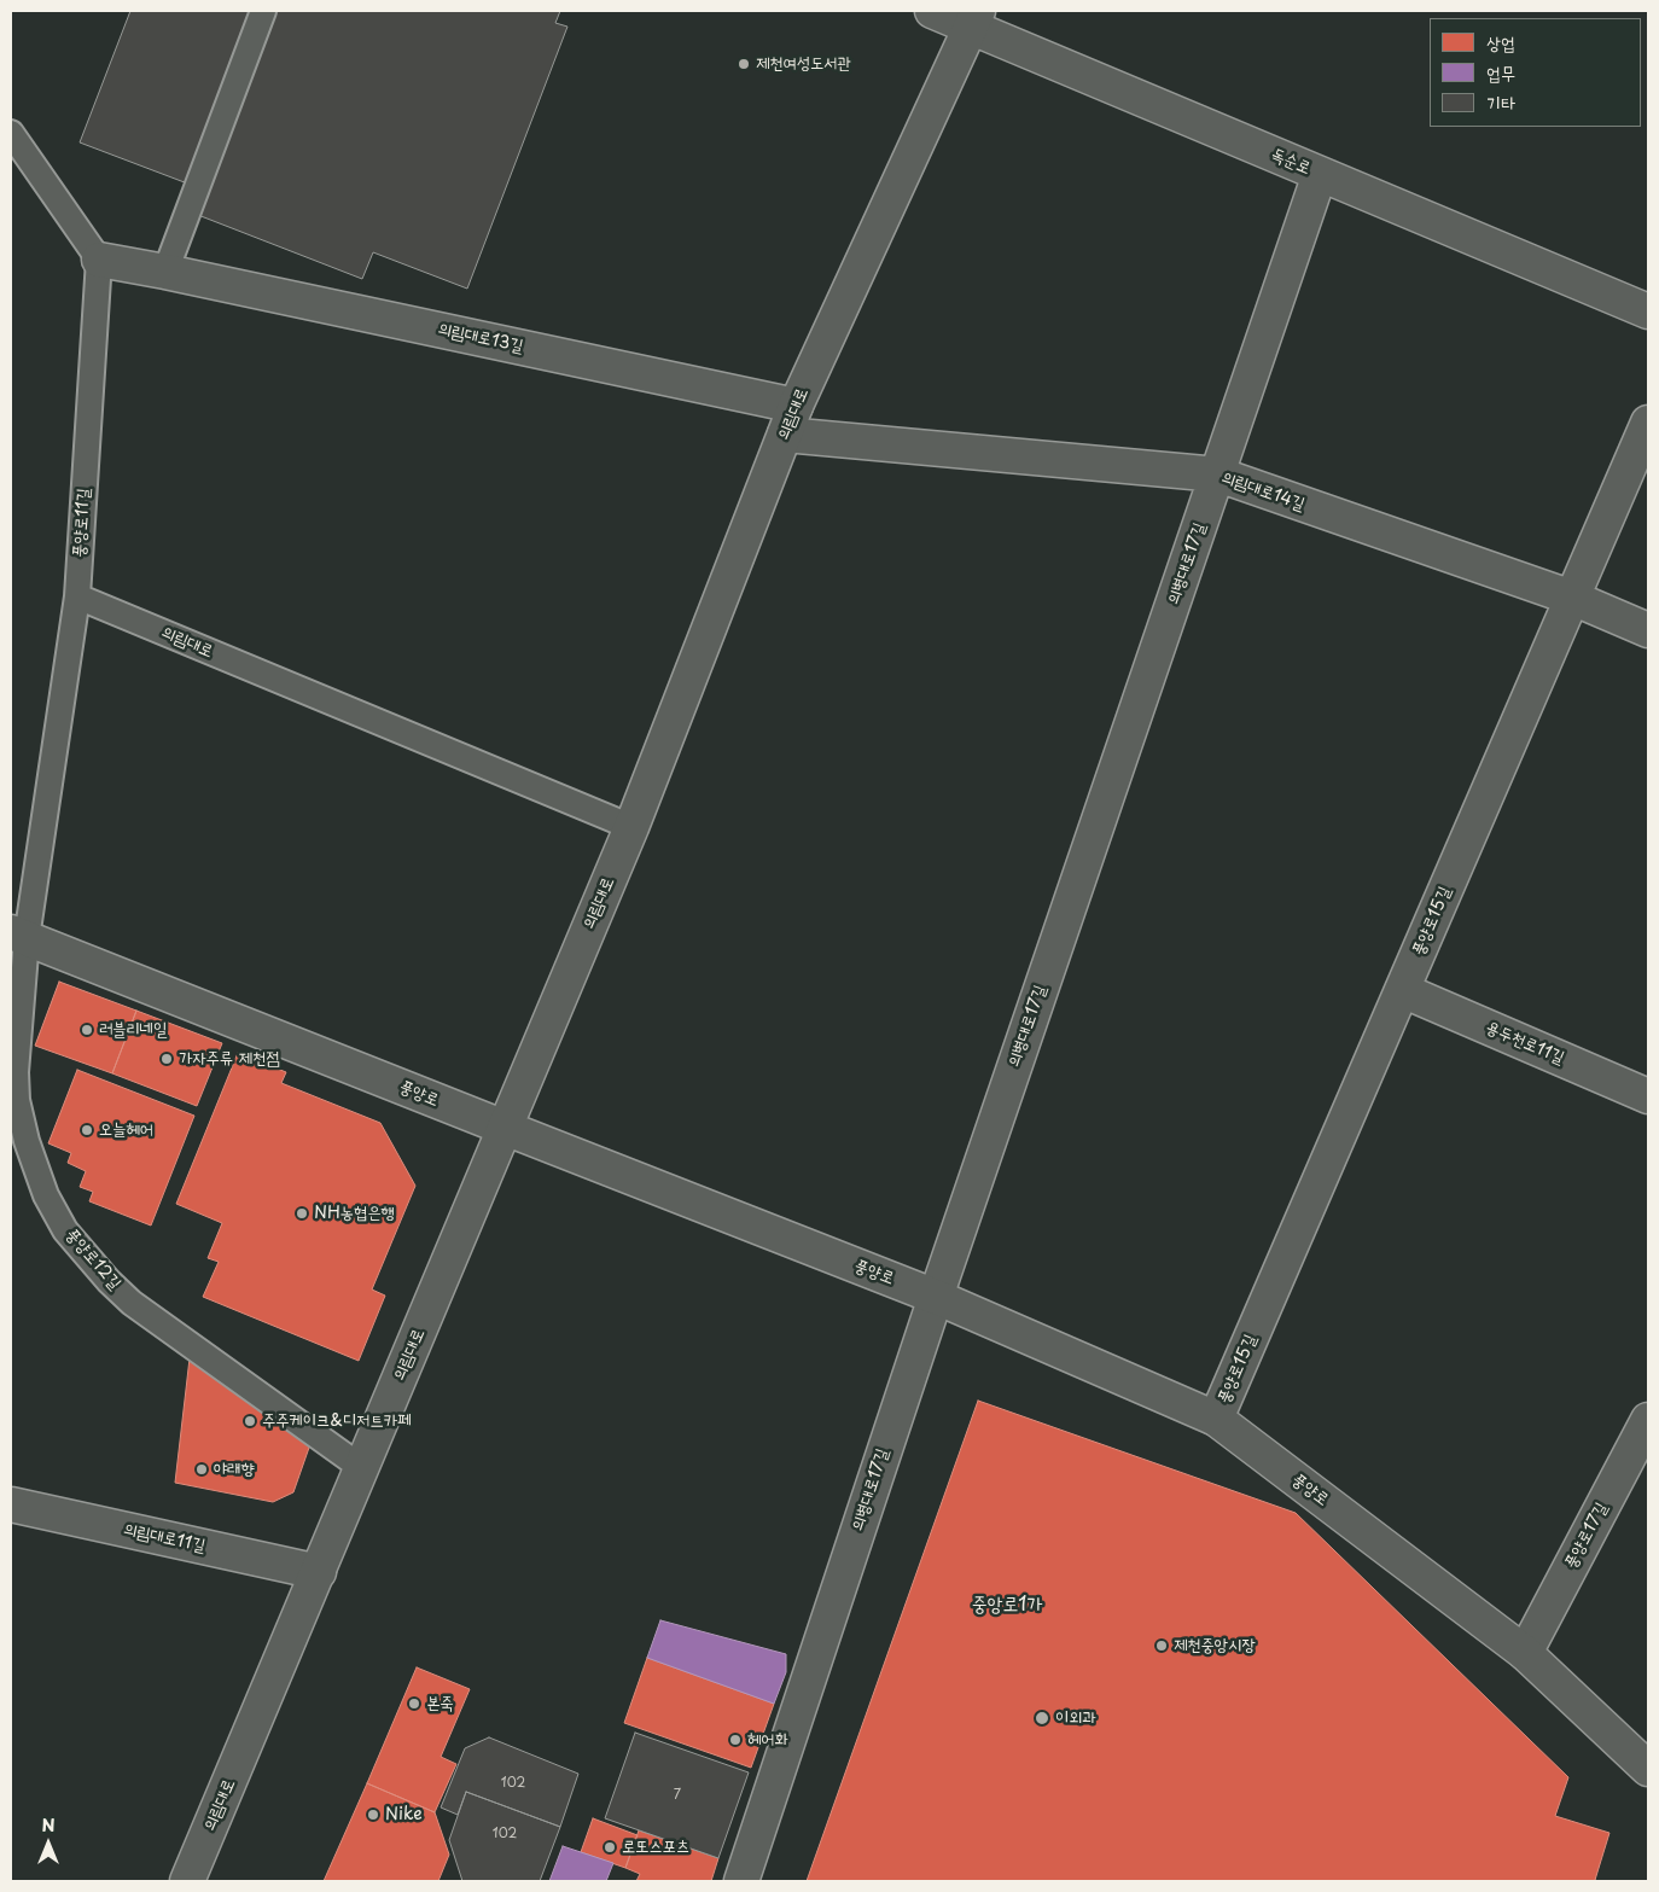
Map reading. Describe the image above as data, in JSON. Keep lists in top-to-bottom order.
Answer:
{
  "streets": {
    "street": [
      "독순로",
      "의림대로13길",
      "의림대로",
      "의림대로14길",
      "의병대로17길",
      "풍양로15길",
      "용두천로11길",
      "풍양로",
      "풍양로17길",
      "의림대로11길"
    ],
    "lane": ["풍양로11길", "풍양로12길"]
  },
  "crossings": [
    ["독순로", "의림대로"],
    ["독순로", "의병대로17길"],
    ["의림대로13길", "의림대로"],
    ["의림대로13길", "의림대로14길"],
    ["의림대로13길", "풍양로11길"],
    ["의림대로", "의림대로14길"],
    ["의림대로", "풍양로11길"],
    ["의림대로", "풍양로"],
    ["의림대로", "풍양로12길"],
    ["의림대로", "의림대로11길"],
    ["의림대로14길", "의병대로17길"],
    ["의림대로14길", "풍양로15길"],
    ["풍양로11길", "풍양로"],
    ["풍양로11길", "풍양로12길"],
    ["의병대로17길", "풍양로"],
    ["풍양로15길", "용두천로11길"],
    ["풍양로15길", "풍양로"],
    ["풍양로", "풍양로12길"],
    ["풍양로", "풍양로17길"]
  ],
  "districts": ["중앙로1가"],
  "places": [
    "제천여성도서관",
    "러블리네일",
    "가자주류 제천점",
    "오늘헤어",
    "NH농협은행",
    "주주케이크&디저트카페",
    "야래향",
    "제천중앙시장",
    "본죽",
    "이외과",
    "헤어화",
    "Nike",
    "로또스포츠"
  ],
  "house_numbers": ["102", "7", "102"],
  "legend": ["상업", "업무", "기타"],
  "north": "top"
}
